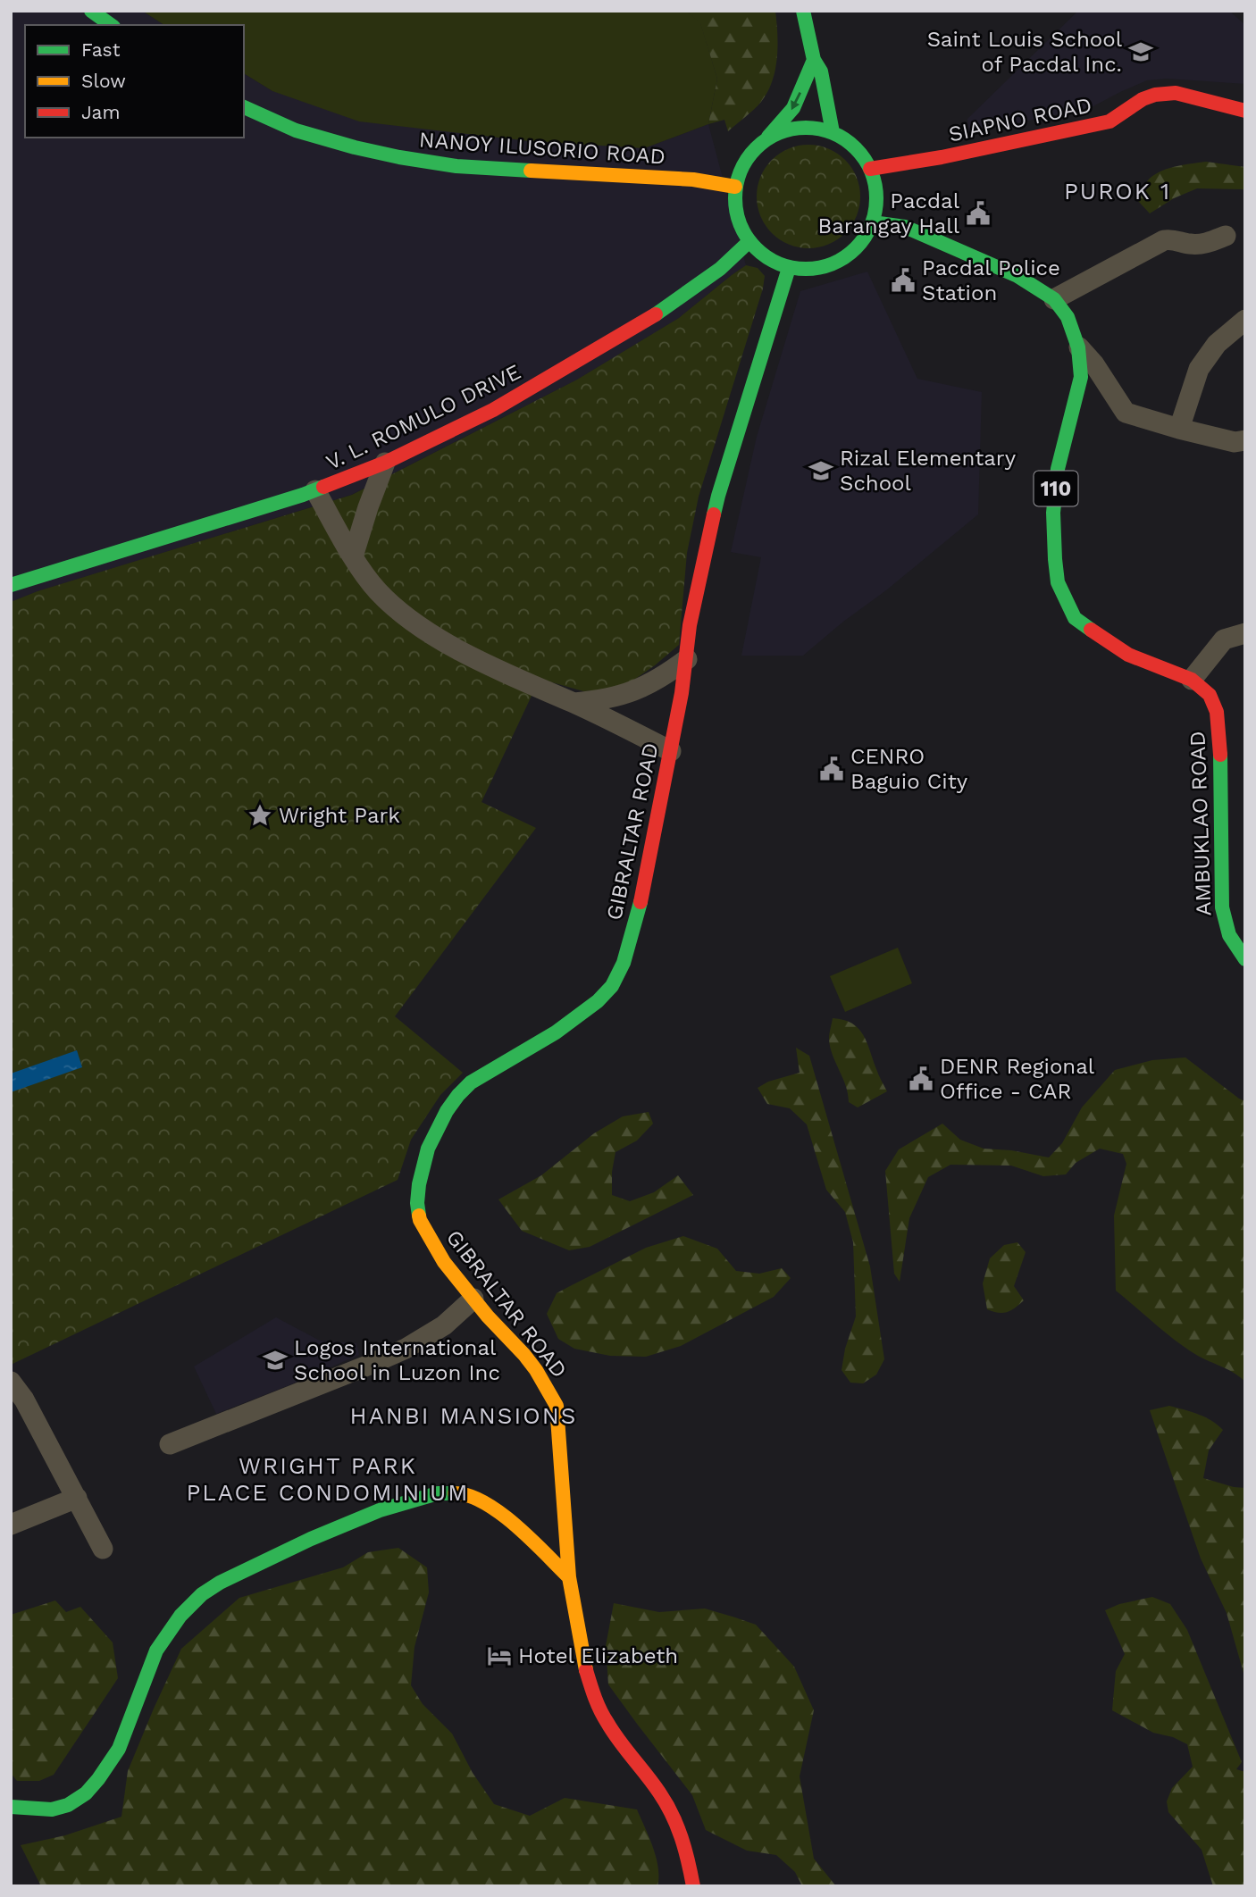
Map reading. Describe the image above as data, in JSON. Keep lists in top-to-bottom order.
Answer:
{
  "streets": {
    "main road": [
      "SIAPNO ROAD",
      "NANOY ILUSORIO ROAD",
      "V. L. ROMULO DRIVE",
      "110",
      "AMBUKLAO ROAD",
      "GIBRALTAR ROAD"
    ]
  },
  "crossings": [
    ["SIAPNO ROAD", "NANOY ILUSORIO ROAD"],
    ["SIAPNO ROAD", "V. L. ROMULO DRIVE"],
    ["SIAPNO ROAD", "AMBUKLAO ROAD"],
    ["SIAPNO ROAD", "GIBRALTAR ROAD"],
    ["NANOY ILUSORIO ROAD", "V. L. ROMULO DRIVE"],
    ["NANOY ILUSORIO ROAD", "AMBUKLAO ROAD"],
    ["NANOY ILUSORIO ROAD", "GIBRALTAR ROAD"],
    ["V. L. ROMULO DRIVE", "AMBUKLAO ROAD"],
    ["V. L. ROMULO DRIVE", "GIBRALTAR ROAD"],
    ["AMBUKLAO ROAD", "GIBRALTAR ROAD"]
  ],
  "districts": ["PUROK 1", "HANBI MANSIONS", "WRIGHT PARK PLACE CONDOMINIUM"],
  "places": {
    "school or university": ["Saint Louis School of Pacdal Inc.", "Rizal Elementary School", "Logos International School in Luzon Inc"],
    "public building": [
      "Pacdal Barangay Hall",
      "Pacdal Police Station",
      "CENRO Baguio City",
      "DENR Regional Office - CAR"
    ],
    "place": ["Wright Park"],
    "hotel": ["Hotel Elizabeth"]
  },
  "legend": ["Fast", "Slow", "Jam"]
}
